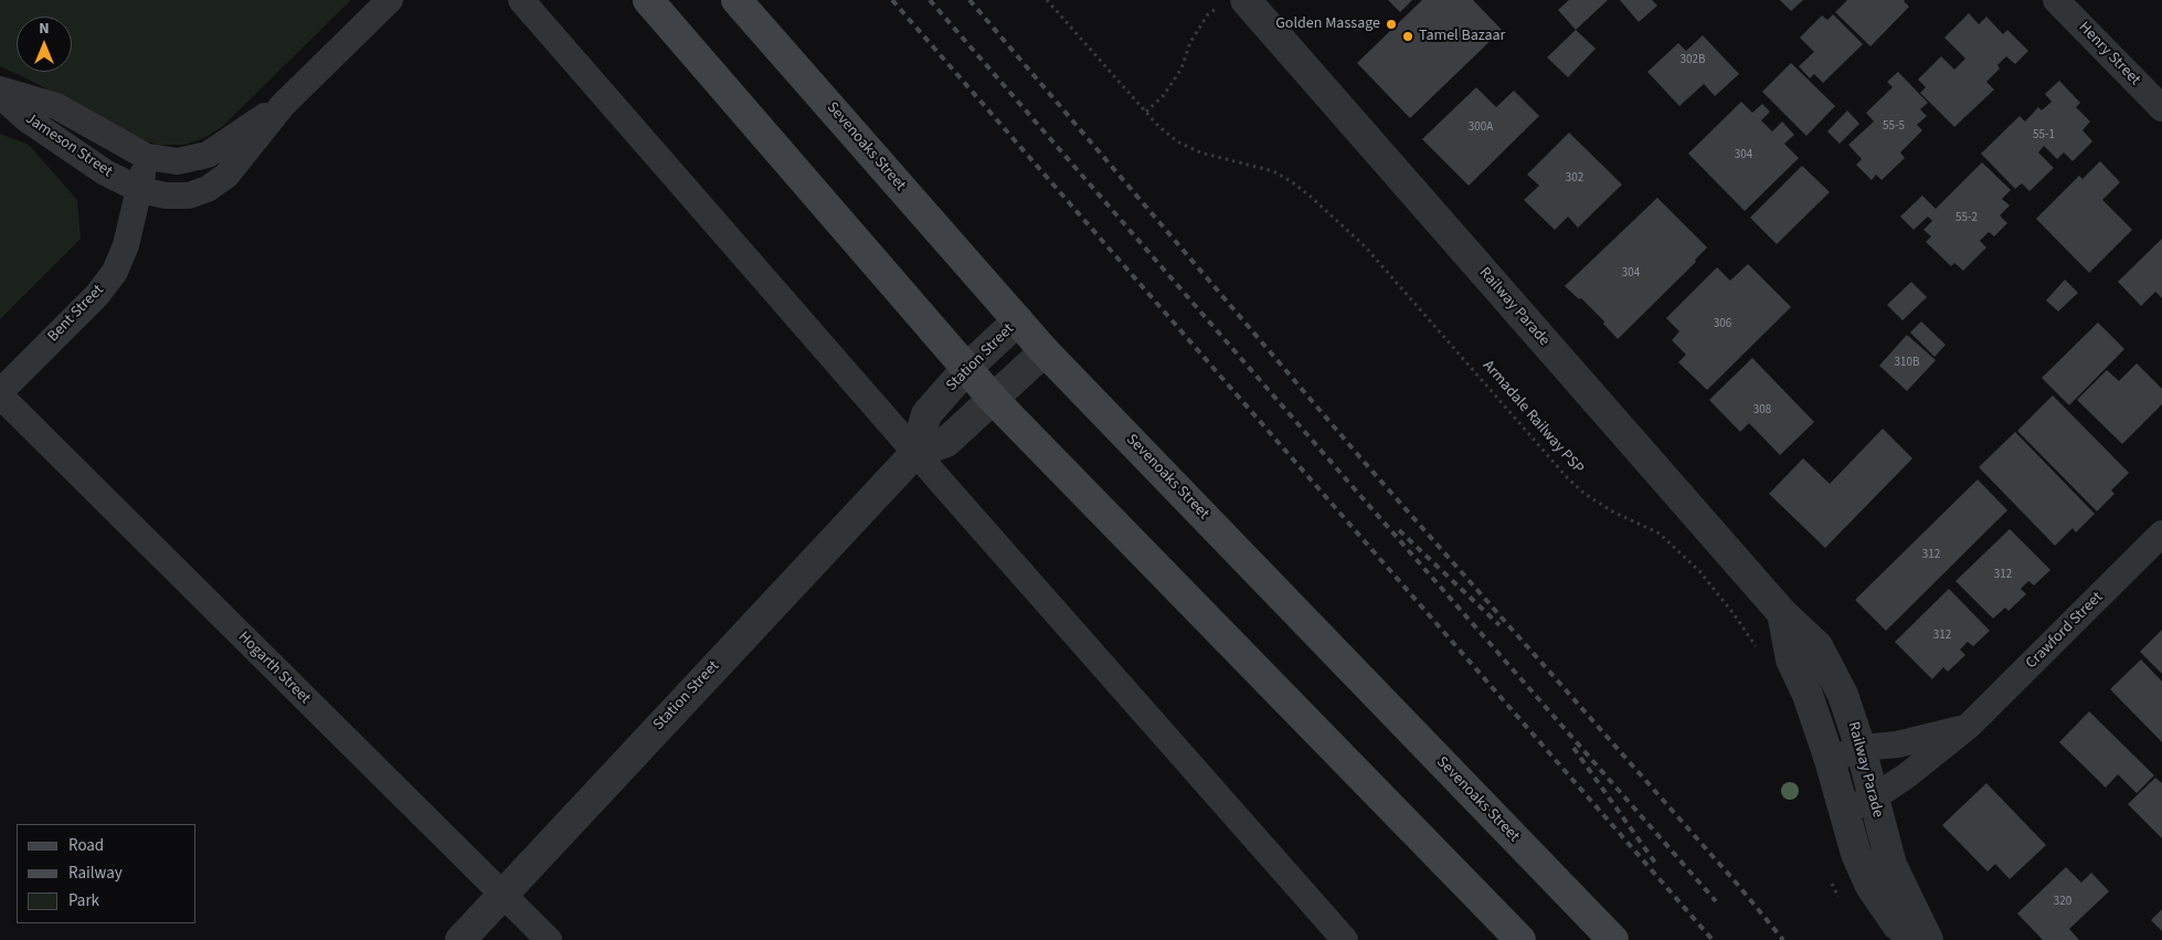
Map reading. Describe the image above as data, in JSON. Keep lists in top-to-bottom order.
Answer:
{
  "streets": {
    "main road": ["Sevenoaks Street"],
    "street": [
      "Henry Street",
      "Jameson Street",
      "Railway Parade",
      "Bent Street",
      "Station Street",
      "Crawford Street",
      "Hogarth Street"
    ],
    "path": ["Armadale Railway PSP"]
  },
  "crossings": [
    ["Jameson Street", "Bent Street"],
    ["Sevenoaks Street", "Station Street"],
    ["Railway Parade", "Crawford Street"],
    ["Bent Street", "Hogarth Street"],
    ["Station Street", "Hogarth Street"]
  ],
  "places": ["Golden Massage", "Tamel Bazaar"],
  "house_numbers": [
    "302B",
    "55-5",
    "300A",
    "55-1",
    "304",
    "302",
    "55-2",
    "304",
    "306",
    "310B",
    "308",
    "312",
    "312",
    "312",
    "320"
  ],
  "legend": ["Road", "Railway", "Park"],
  "north": "top"
}
